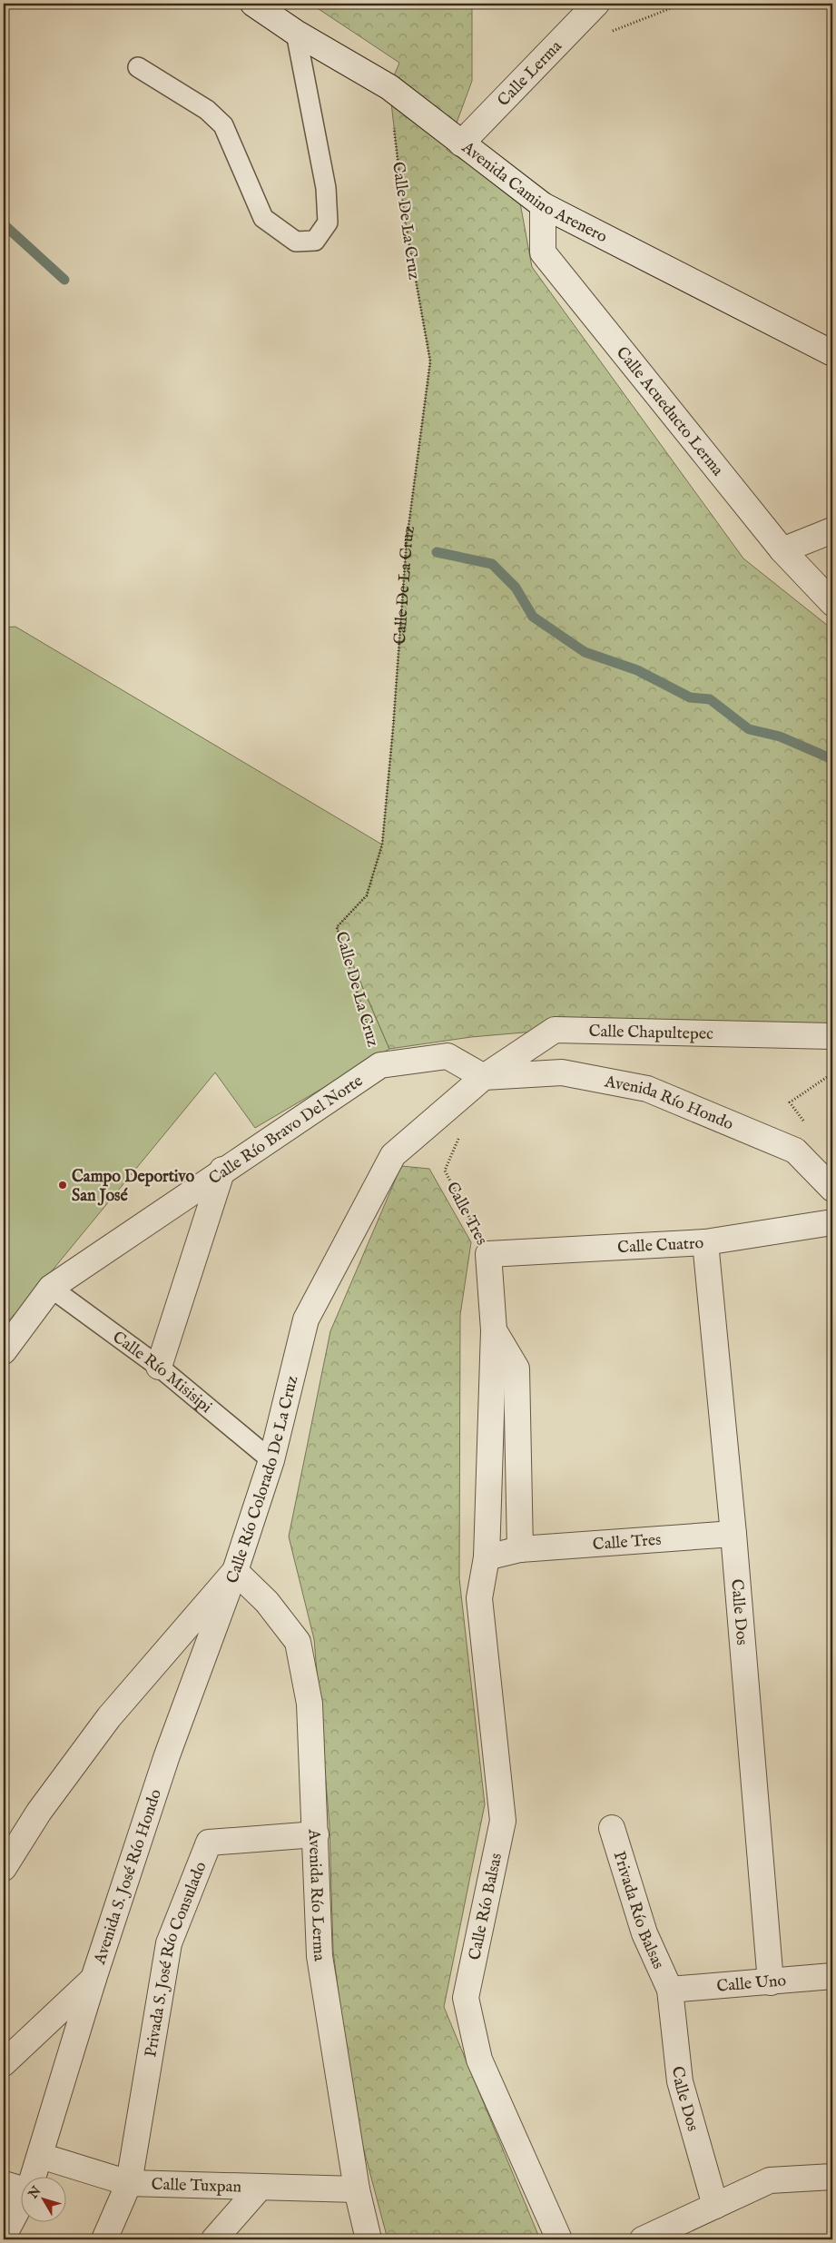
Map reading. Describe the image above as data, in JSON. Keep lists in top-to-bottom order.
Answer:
{
  "streets": {
    "street": [
      "Calle Lerma",
      "Avenida Camino Arenero",
      "Calle Acueducto Lerma",
      "Calle Chapultepec",
      "Avenida Río Hondo",
      "Calle Río Bravo Del Norte",
      "Calle Tres",
      "Calle Cuatro",
      "Calle Río Colorado De La Cruz",
      "Calle Dos",
      "Avenida S. José Río Hondo",
      "Avenida Río Lerma",
      "Calle Río Balsas",
      "Privada Río Balsas",
      "Privada S. José Río Consulado",
      "Calle Uno",
      "Calle Tuxpan"
    ],
    "lane": ["Calle Río Misisipi"],
    "path": ["Calle De La Cruz"]
  },
  "crossings": [
    ["Calle Lerma", "Avenida Camino Arenero"],
    ["Avenida Camino Arenero", "Calle De La Cruz"],
    ["Avenida Camino Arenero", "Calle Acueducto Lerma"],
    ["Calle De La Cruz", "Calle Río Bravo Del Norte"],
    ["Calle Chapultepec", "Avenida Río Hondo"],
    ["Calle Chapultepec", "Calle Río Bravo Del Norte"],
    ["Calle Chapultepec", "Calle Río Colorado De La Cruz"],
    ["Avenida Río Hondo", "Calle Río Bravo Del Norte"],
    ["Avenida Río Hondo", "Calle Río Colorado De La Cruz"],
    ["Calle Río Bravo Del Norte", "Calle Río Misisipi"],
    ["Calle Río Bravo Del Norte", "Calle Río Colorado De La Cruz"],
    ["Calle Tres", "Calle Cuatro"],
    ["Calle Tres", "Calle Dos"],
    ["Calle Tres", "Calle Río Balsas"],
    ["Calle Cuatro", "Calle Dos"],
    ["Calle Río Misisipi", "Calle Río Colorado De La Cruz"],
    ["Calle Río Colorado De La Cruz", "Avenida S. José Río Hondo"],
    ["Calle Río Colorado De La Cruz", "Avenida Río Lerma"],
    ["Calle Dos", "Privada Río Balsas"],
    ["Calle Dos", "Calle Uno"],
    ["Avenida S. José Río Hondo", "Avenida Río Lerma"],
    ["Avenida S. José Río Hondo", "Calle Tuxpan"],
    ["Avenida Río Lerma", "Privada S. José Río Consulado"],
    ["Avenida Río Lerma", "Calle Tuxpan"],
    ["Privada Río Balsas", "Calle Uno"],
    ["Privada S. José Río Consulado", "Calle Tuxpan"]
  ],
  "places": ["Campo Deportivo San José"],
  "north": "top left"
}
